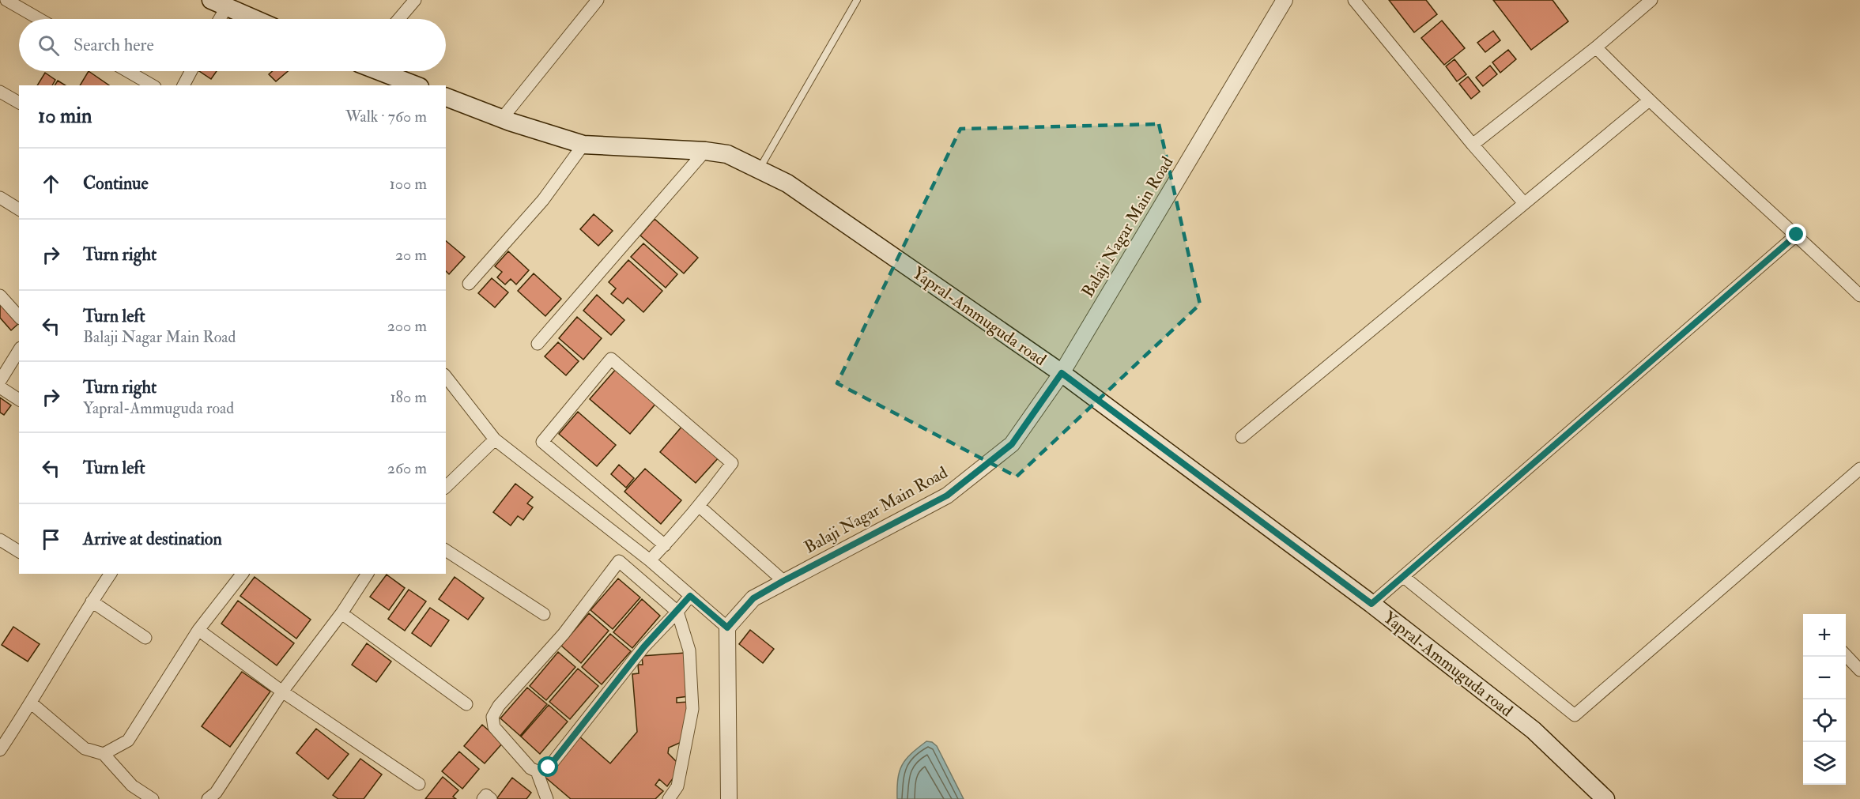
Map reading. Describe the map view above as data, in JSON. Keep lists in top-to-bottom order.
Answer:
{
  "streets": {
    "main road": ["Yapral-Ammuguda road"],
    "street": ["Balaji Nagar Main Road"]
  },
  "crossings": [
    ["Balaji Nagar Main Road", "Yapral-Ammuguda road"]
  ],
  "page": {
    "search": "Search here",
    "heading": ["10 min", "Walk · 760 m"],
    "list": [
      ["Continue", "100 m"],
      ["Turn right", "20 m"],
      ["Turn left", "Balaji Nagar Main Road", "200 m"],
      ["Turn right", "Yapral-Ammuguda road", "180 m"],
      ["Turn left", "260 m"],
      "Arrive at destination"
    ],
    "map_buttons": ["+", "−"]
  }
}
